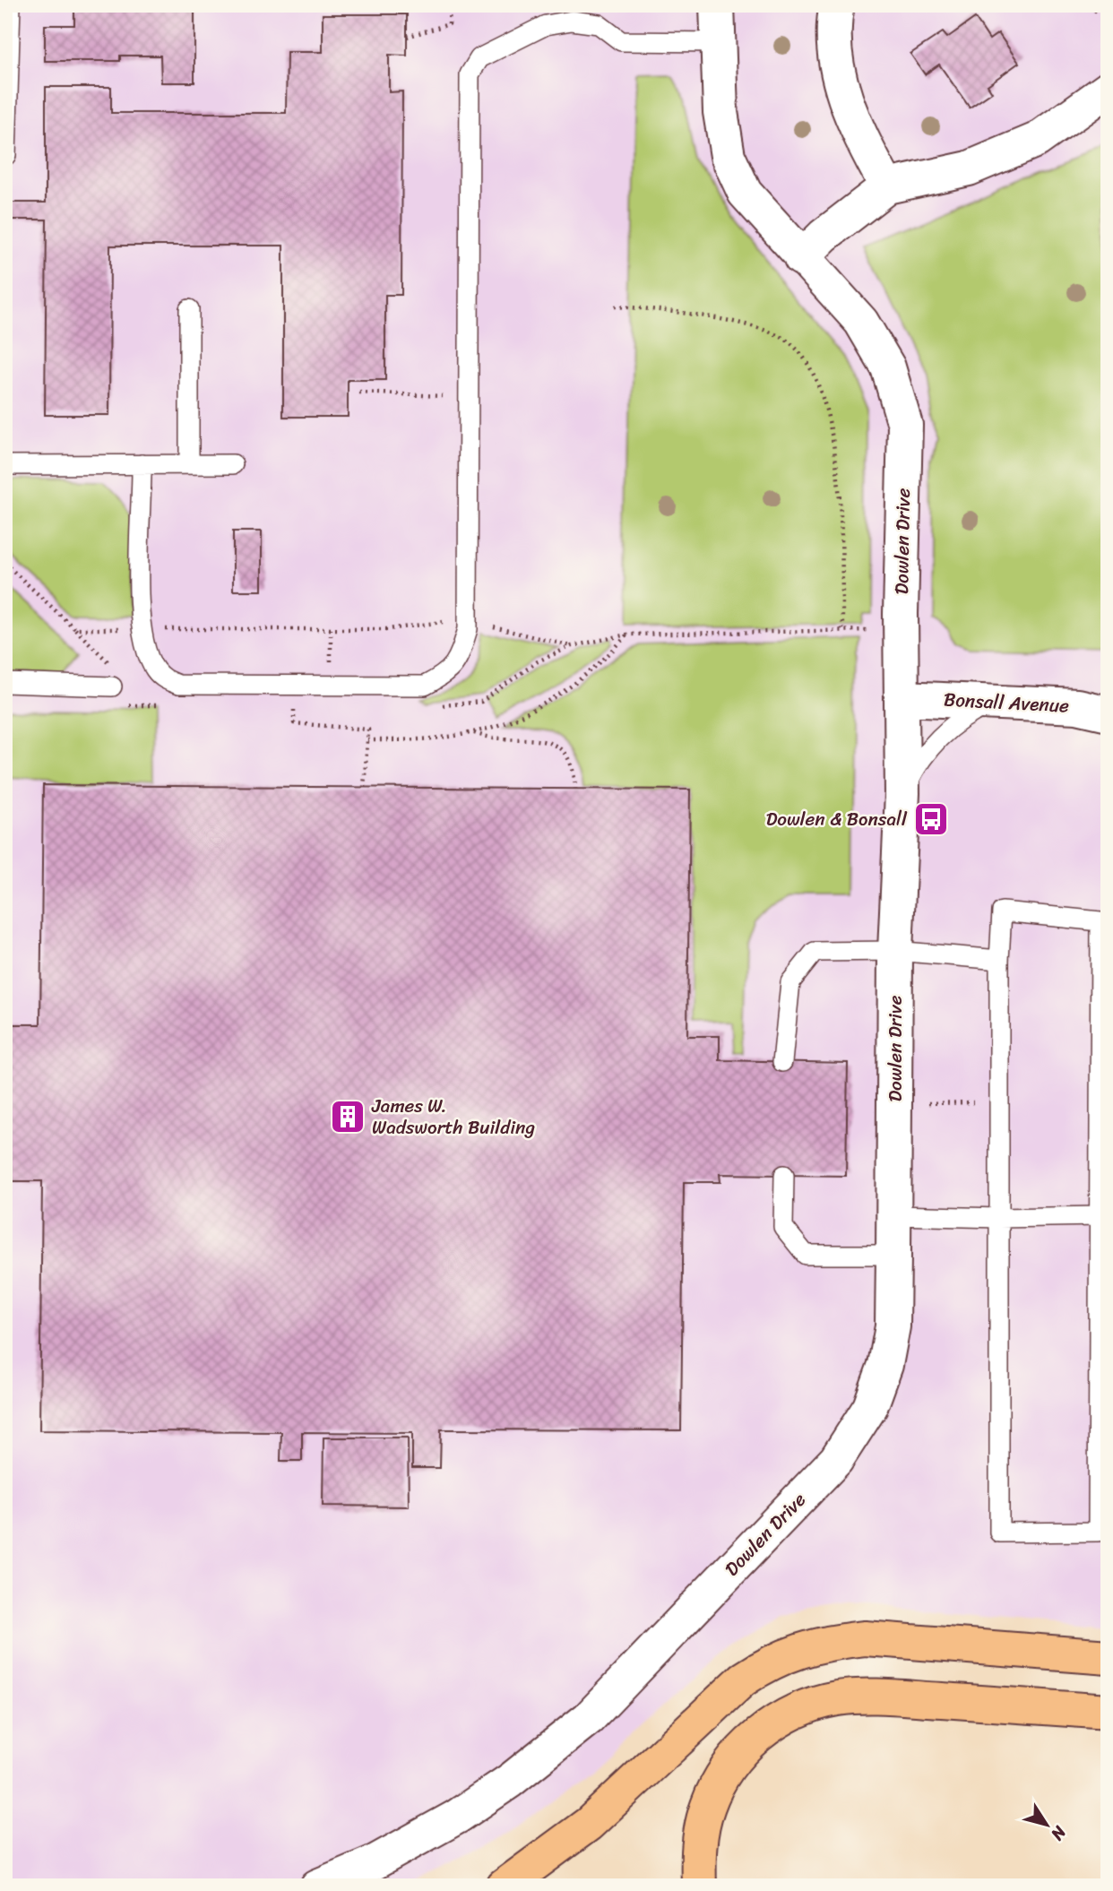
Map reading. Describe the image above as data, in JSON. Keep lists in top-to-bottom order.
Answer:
{
  "streets": {
    "street": ["Dowlen Drive", "Bonsall Avenue"]
  },
  "crossings": [
    ["Dowlen Drive", "Bonsall Avenue"]
  ],
  "places": {
    "bus stop": ["Dowlen & Bonsall"],
    "building": ["James W. Wadsworth Building"]
  },
  "north": "bottom right"
}
